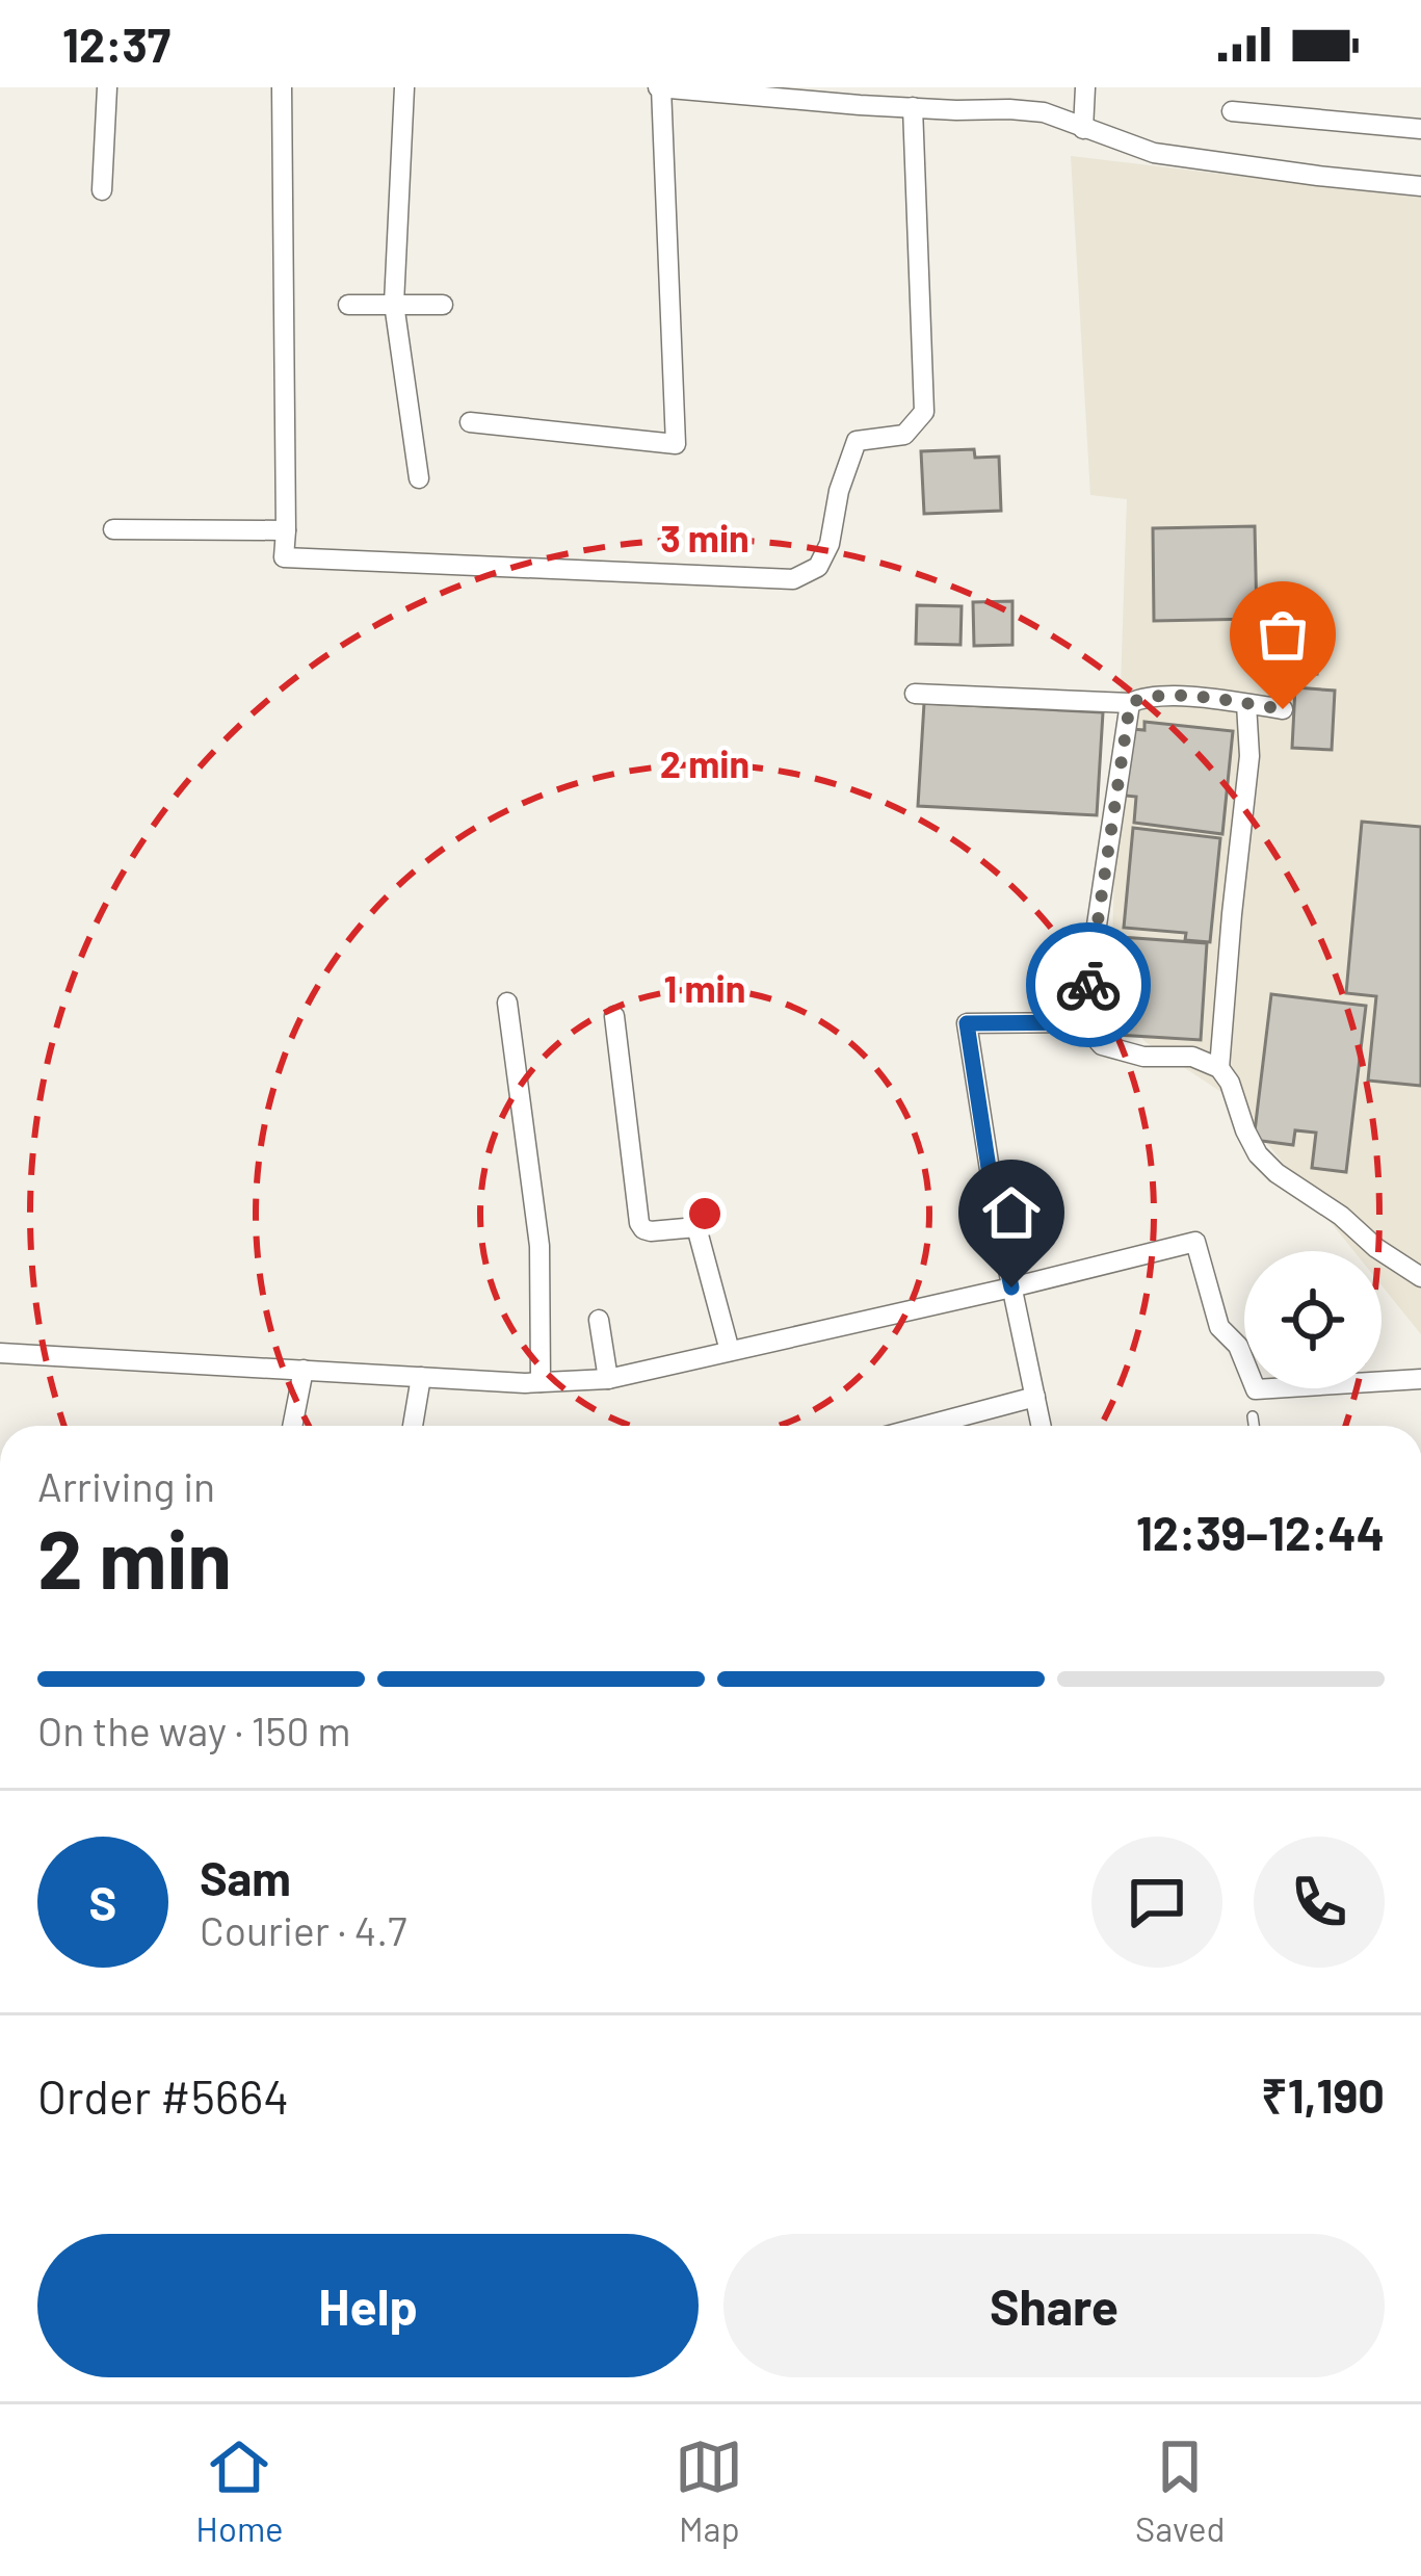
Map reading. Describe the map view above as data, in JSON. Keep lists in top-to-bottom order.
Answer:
{
  "page": {
    "status": "12:37",
    "heading": ["2 min", "Arriving in", "12:39–12:44"],
    "panel": [
      "Sam",
      "Courier · 4.7",
      "Order #5664",
      "₹1,190"
    ],
    "bar": "On the way · 150 m",
    "round": "S",
    "buttons": ["Help", "Share"],
    "tabs": ["Home", "Map", "Saved"]
  },
  "rings": ["3 min", "2 min", "1 min"]
}
